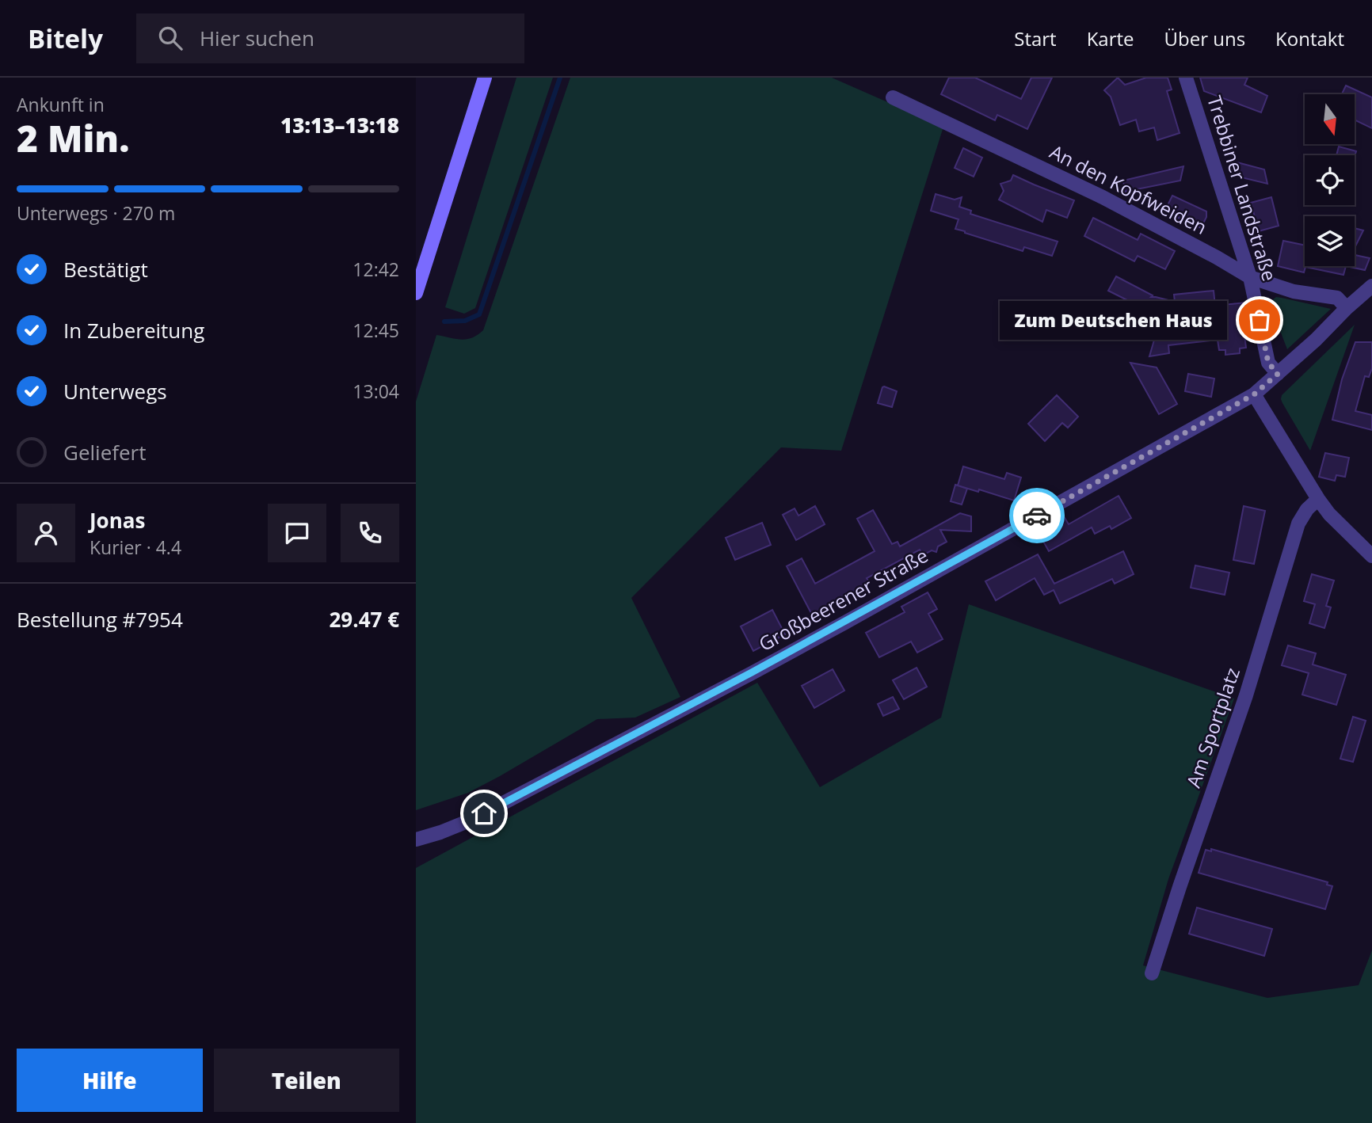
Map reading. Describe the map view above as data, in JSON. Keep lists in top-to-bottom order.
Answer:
{
  "streets": {
    "street": [
      "Trebbiner Landstraße",
      "An den Kopfweiden",
      "Großbeerener Straße",
      "Am Sportplatz"
    ]
  },
  "crossings": [
    ["Trebbiner Landstraße", "An den Kopfweiden"],
    ["Trebbiner Landstraße", "Großbeerener Straße"],
    ["An den Kopfweiden", "Großbeerener Straße"]
  ],
  "places": ["Zum Deutschen Haus"],
  "north": "bottom",
  "page": {
    "header": "Bitely",
    "search": "Hier suchen",
    "nav": [
      "Start",
      "Karte",
      "Über uns",
      "Kontakt"
    ],
    "heading": ["2 Min.", "Ankunft in", "13:13–13:18"],
    "panel": [
      "Jonas",
      "Kurier · 4.4",
      "Bestellung #7954",
      "29.47 €"
    ],
    "bar": "Unterwegs · 270 m",
    "list": [
      ["Bestätigt", "12:42"],
      ["In Zubereitung", "12:45"],
      ["Unterwegs", "13:04"],
      "Geliefert"
    ],
    "bubble": "Zum Deutschen Haus",
    "buttons": ["Hilfe", "Teilen"]
  }
}
